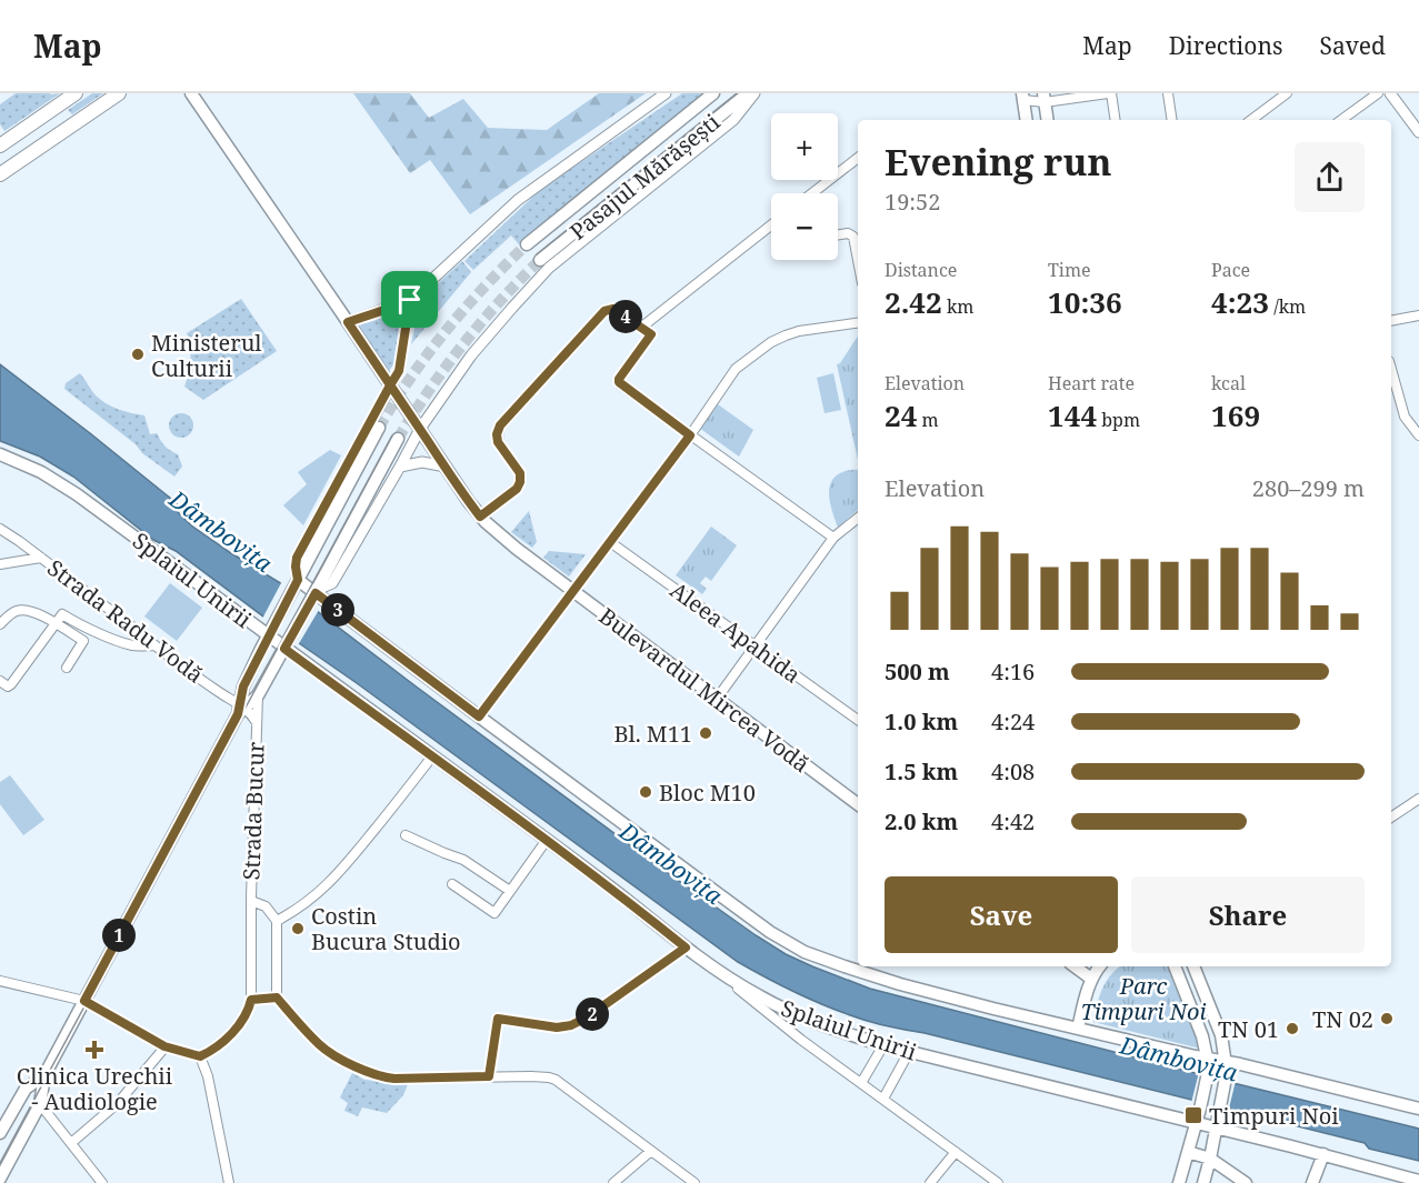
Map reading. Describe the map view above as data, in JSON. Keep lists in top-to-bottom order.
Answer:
{
  "streets": {
    "main road": ["Pasajul Mărășești", "Splaiul Unirii", "Bulevardul Mircea Vodă"],
    "street": ["Strada Radu Vodă", "Aleea Apahida", "Strada Bucur"]
  },
  "crossings": [
    ["Strada Radu Vodă", "Strada Bucur"]
  ],
  "water": ["Dâmbovița"],
  "parks": ["Parc Timpuri Noi"],
  "places": {
    "other": [
      "Ministerul Culturii",
      "Bl. M11",
      "Bloc M10",
      "Costin Bucura Studio",
      "TN 02",
      "TN 01"
    ],
    "health": ["Clinica Urechii - Audiologie"],
    "transit": ["Timpuri Noi"]
  },
  "page": {
    "header": "Map",
    "nav": ["Map", "Directions", "Saved"],
    "map_buttons": ["+", "−"],
    "heading": ["Evening run", "19:52"],
    "stats": [
      ["Distance", "2.42 km"],
      ["Time", "10:36"],
      ["Pace", "4:23 /km"],
      ["Elevation", "24 m"],
      ["Heart rate", "144 bpm"],
      ["kcal", "169"]
    ],
    "pins": [
      "4",
      "3",
      "1",
      "2"
    ],
    "chart": ["Elevation", "280–299 m"],
    "list": [
      {
        "name": "500 m",
        "note": "4:16"
      },
      {
        "name": "1.0 km",
        "note": "4:24"
      },
      {
        "name": "1.5 km",
        "note": "4:08"
      },
      {
        "name": "2.0 km",
        "note": "4:42"
      }
    ],
    "buttons": ["Save", "Share"]
  }
}
